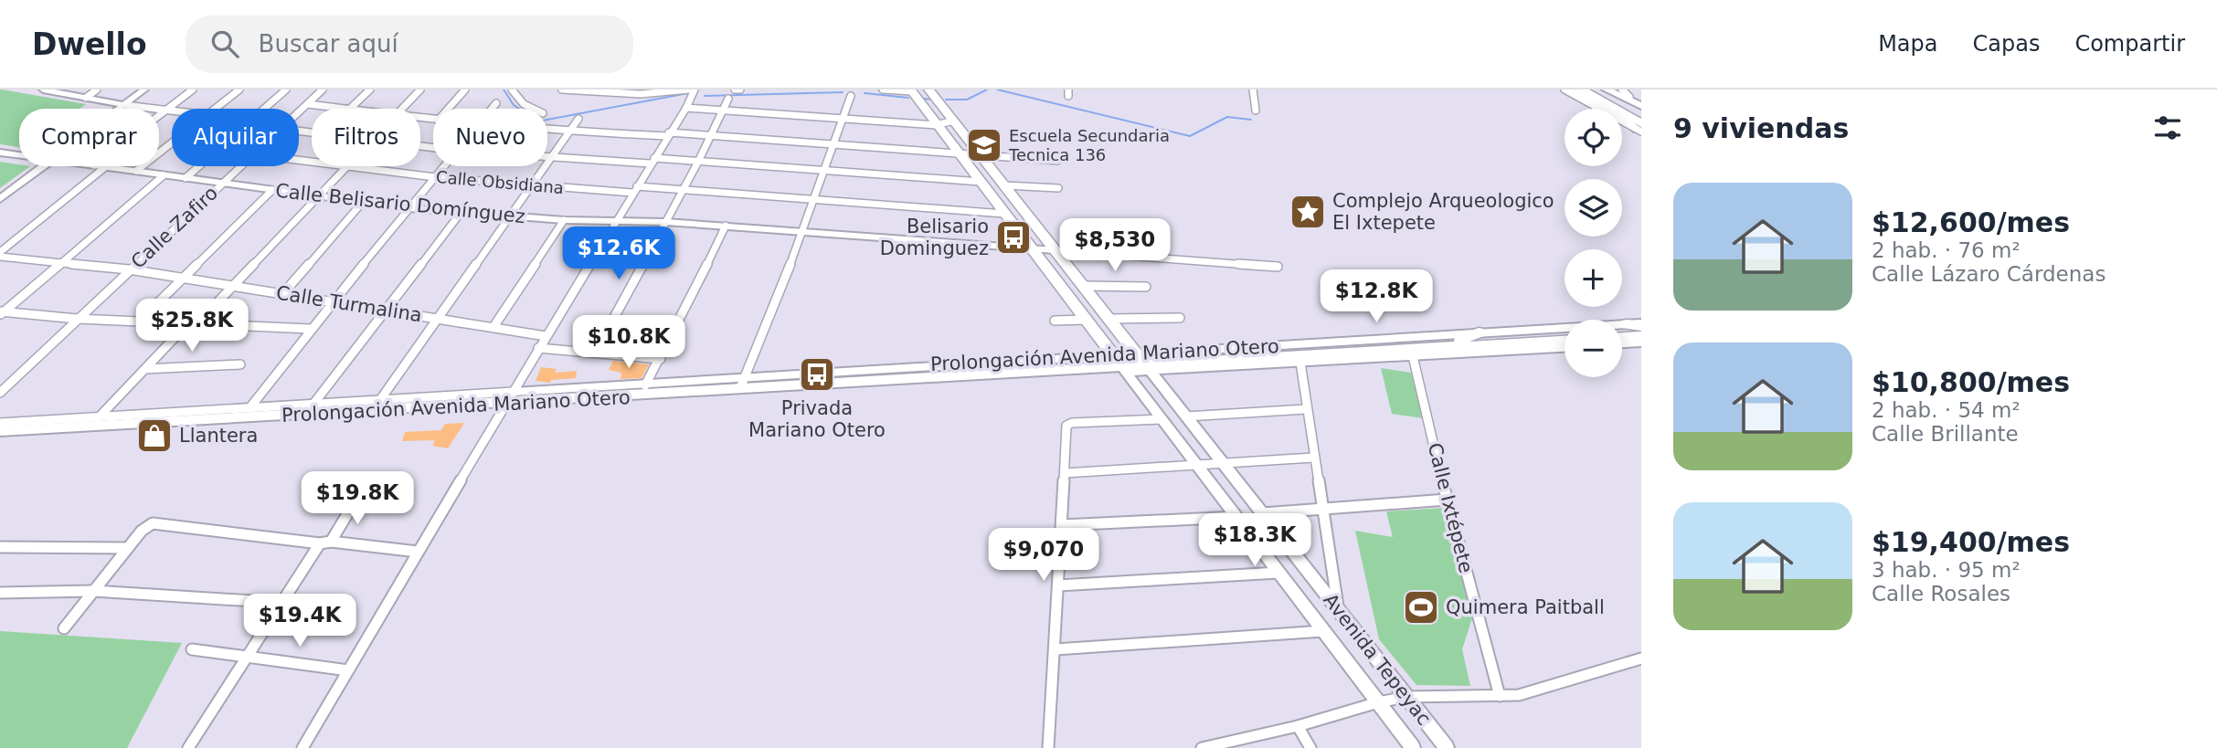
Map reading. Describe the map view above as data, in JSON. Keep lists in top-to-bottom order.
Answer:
{
  "streets": {
    "main road": ["Prolongación Avenida Mariano Otero", "Avenida Tepeyac"],
    "street": [
      "Calle Obsidiana",
      "Calle Belisario Domínguez",
      "Calle Zafiro",
      "Calle Turmalina",
      "Calle Ixtépete"
    ]
  },
  "crossings": [
    ["Calle Obsidiana", "Avenida Tepeyac"],
    ["Calle Belisario Domínguez", "Calle Zafiro"],
    ["Calle Belisario Domínguez", "Avenida Tepeyac"],
    ["Calle Zafiro", "Calle Turmalina"],
    ["Prolongación Avenida Mariano Otero", "Calle Ixtépete"],
    ["Prolongación Avenida Mariano Otero", "Avenida Tepeyac"]
  ],
  "places": {
    "school or university": ["Escuela Secundaria Tecnica 136"],
    "place": ["Complejo Arqueologico El Ixtepete"],
    "bus stop": ["Belisario Dominguez", "Privada Mariano Otero"],
    "shop": ["Llantera"],
    "sports": ["Quimera Paitball"]
  },
  "page": {
    "header": "Dwello",
    "search": "Buscar aquí",
    "nav": ["Mapa", "Capas", "Compartir"],
    "heading": "9 viviendas",
    "map_buttons": ["+", "−"],
    "chip": [
      "Comprar",
      "Alquilar",
      "Filtros",
      "Nuevo"
    ],
    "list": [
      {
        "name": "$12,600/mes",
        "note": "2 hab. · 76 m² · Calle Lázaro Cárdenas"
      },
      {
        "name": "$10,800/mes",
        "note": "2 hab. · 54 m² · Calle Brillante"
      },
      {
        "name": "$19,400/mes",
        "note": "3 hab. · 95 m² · Calle Rosales"
      }
    ],
    "price": [
      "$8,530",
      "$12.6K",
      "$12.8K",
      "$25.8K",
      "$10.8K",
      "$19.8K",
      "$18.3K",
      "$9,070",
      "$19.4K"
    ]
  }
}
